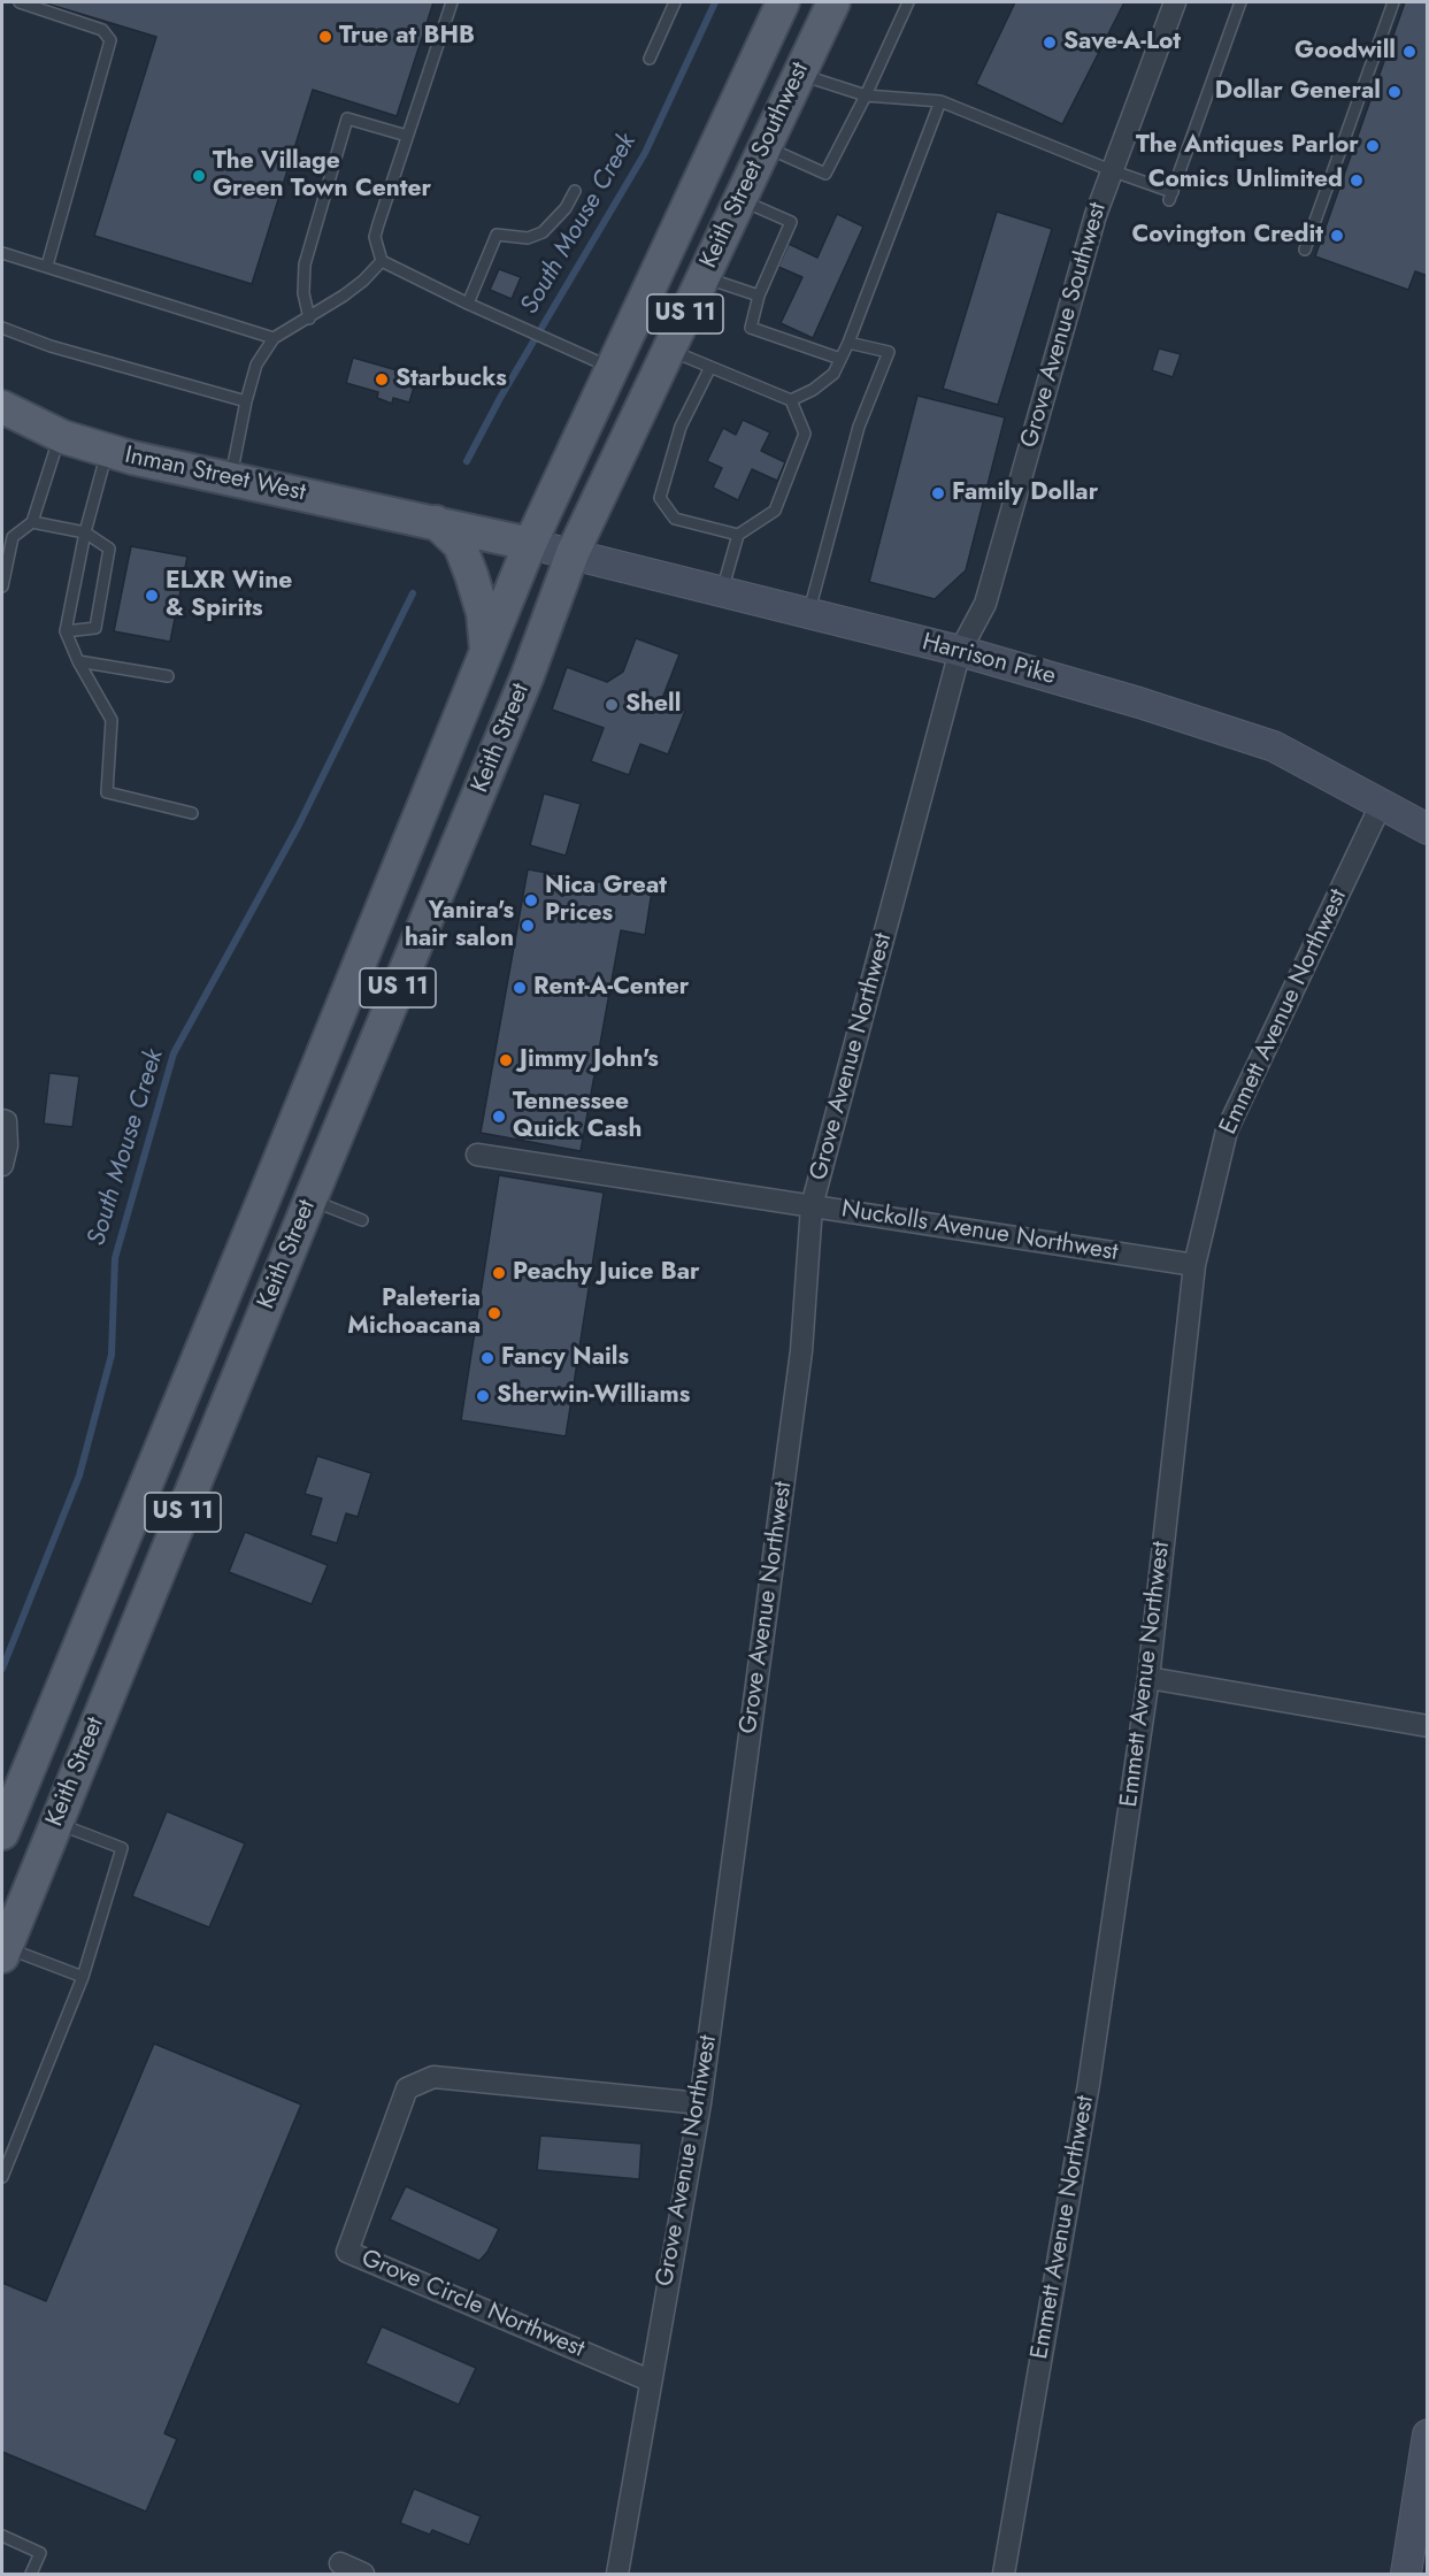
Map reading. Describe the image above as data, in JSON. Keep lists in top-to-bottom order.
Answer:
{
  "streets": {
    "main road": [
      "Keith Street Southwest",
      "US 11",
      "Inman Street West",
      "Harrison Pike",
      "Keith Street"
    ],
    "street": [
      "Grove Avenue Southwest",
      "Emmett Avenue Northwest",
      "Grove Avenue Northwest",
      "Nuckolls Avenue Northwest",
      "Grove Circle Northwest"
    ]
  },
  "crossings": [
    ["Keith Street Southwest", "Inman Street West"],
    ["Keith Street Southwest", "Harrison Pike"],
    ["Keith Street Southwest", "Keith Street"],
    ["Grove Avenue Southwest", "Harrison Pike"],
    ["Grove Avenue Southwest", "Grove Avenue Northwest"],
    ["Inman Street West", "Harrison Pike"],
    ["Inman Street West", "Keith Street"],
    ["Harrison Pike", "Keith Street"],
    ["Harrison Pike", "Emmett Avenue Northwest"],
    ["Harrison Pike", "Grove Avenue Northwest"],
    ["Emmett Avenue Northwest", "Nuckolls Avenue Northwest"],
    ["Grove Avenue Northwest", "Nuckolls Avenue Northwest"],
    ["Grove Avenue Northwest", "Grove Circle Northwest"]
  ],
  "water": ["South Mouse Creek"],
  "places": [
    "True at BHB",
    "Save-A-Lot",
    "Goodwill",
    "Dollar General",
    "The Antiques Parlor",
    "The Village Green Town Center",
    "Comics Unlimited",
    "Covington Credit",
    "Starbucks",
    "Family Dollar",
    "ELXR Wine & Spirits",
    "Shell",
    "Nica Great Prices",
    "Yanira's hair salon",
    "Rent-A-Center",
    "Jimmy John's",
    "Tennessee Quick Cash",
    "Peachy Juice Bar",
    "Paleteria Michoacana",
    "Fancy Nails",
    "Sherwin-Williams"
  ]
}
